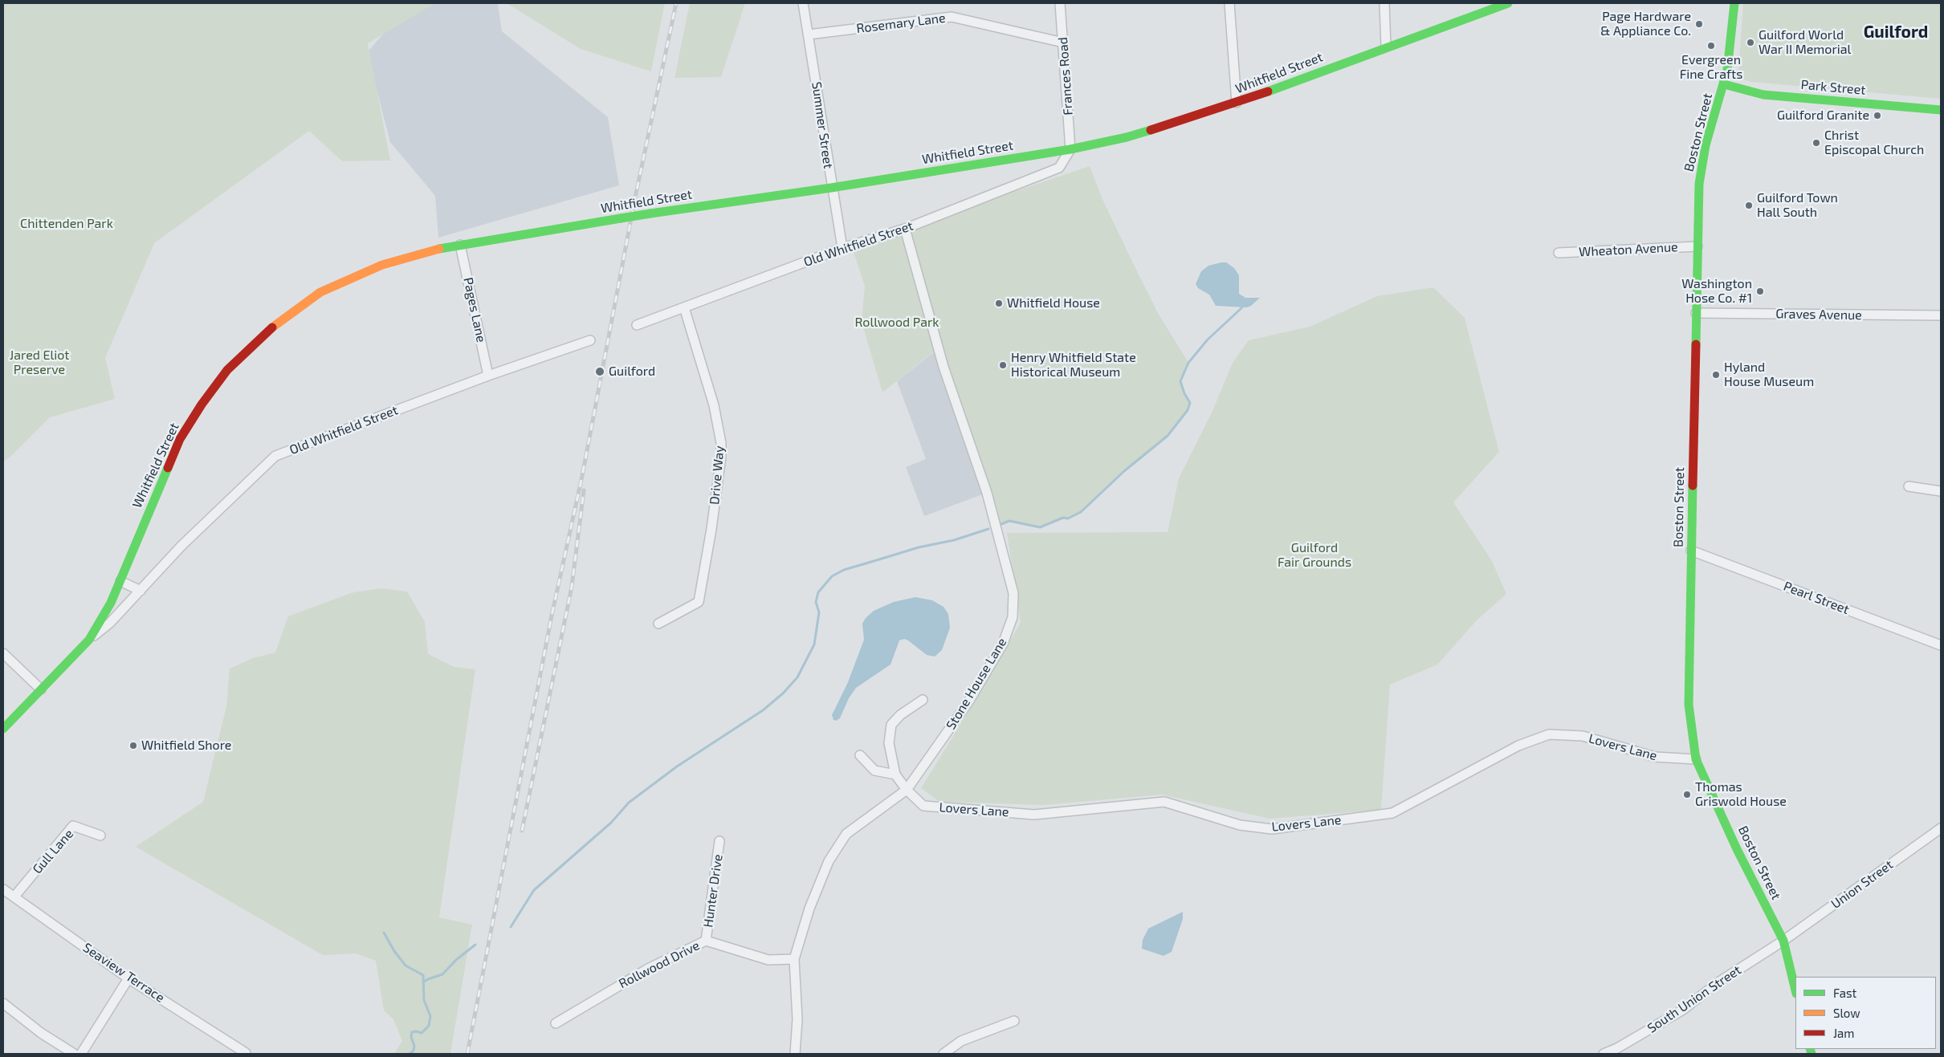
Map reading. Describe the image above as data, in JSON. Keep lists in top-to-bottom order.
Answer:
{
  "streets": {
    "street": [
      "Rosemary Lane",
      "Whitfield Street",
      "Frances Road",
      "Park Street",
      "Summer Street",
      "Boston Street",
      "Old Whitfield Street",
      "Wheaton Avenue",
      "Pages Lane",
      "Graves Avenue",
      "Drive Way",
      "Pearl Street",
      "Stone House Lane",
      "Lovers Lane",
      "Gull Lane",
      "Union Street",
      "Hunter Drive",
      "Rollwood Drive",
      "Seaview Terrace",
      "South Union Street"
    ]
  },
  "crossings": [
    ["Rosemary Lane", "Frances Road"],
    ["Rosemary Lane", "Summer Street"],
    ["Whitfield Street", "Frances Road"],
    ["Whitfield Street", "Summer Street"],
    ["Whitfield Street", "Old Whitfield Street"],
    ["Whitfield Street", "Pages Lane"],
    ["Frances Road", "Old Whitfield Street"],
    ["Park Street", "Boston Street"],
    ["Summer Street", "Old Whitfield Street"],
    ["Boston Street", "Wheaton Avenue"],
    ["Boston Street", "Graves Avenue"],
    ["Boston Street", "Pearl Street"],
    ["Boston Street", "Lovers Lane"],
    ["Boston Street", "Union Street"],
    ["Boston Street", "South Union Street"],
    ["Old Whitfield Street", "Pages Lane"],
    ["Old Whitfield Street", "Drive Way"],
    ["Old Whitfield Street", "Stone House Lane"],
    ["Stone House Lane", "Lovers Lane"],
    ["Stone House Lane", "Rollwood Drive"],
    ["Gull Lane", "Seaview Terrace"],
    ["Union Street", "South Union Street"],
    ["Hunter Drive", "Rollwood Drive"]
  ],
  "districts": ["Guilford"],
  "parks": [
    "Chittenden Park",
    "Rollwood Park",
    "Jared Eliot Preserve",
    "Guilford Fair Grounds"
  ],
  "places": [
    "Page Hardware & Appliance Co.",
    "Guilford World War II Memorial",
    "Evergreen Fine Crafts",
    "Guilford Granite",
    "Christ Episcopal Church",
    "Guilford Town Hall South",
    "Washington Hose Co. #1",
    "Whitfield House",
    "Henry Whitfield State Historical Museum",
    "Guilford",
    "Hyland House Museum",
    "Whitfield Shore",
    "Thomas Griswold House"
  ],
  "legend": ["Fast", "Slow", "Jam"]
}
